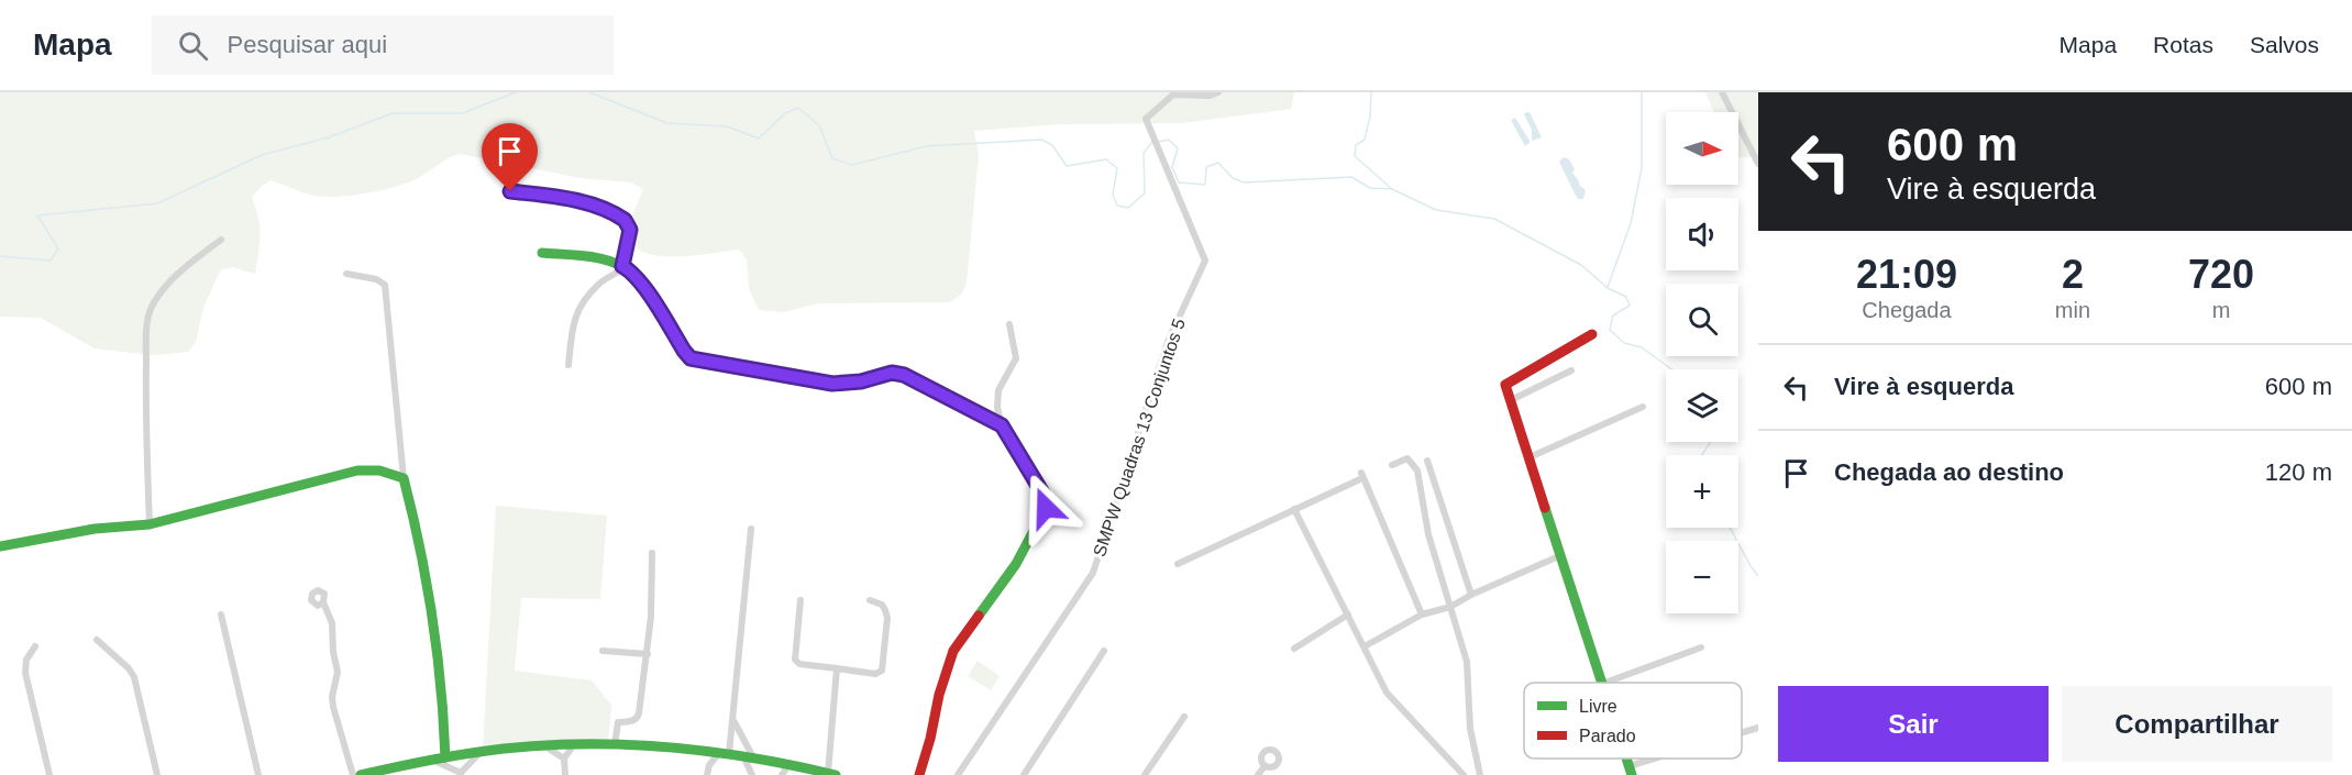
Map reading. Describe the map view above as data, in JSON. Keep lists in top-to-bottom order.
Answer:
{
  "streets": {
    "street": ["SMPW Quadras 13 Conjuntos 5"]
  },
  "legend": ["Livre", "Parado"],
  "north": "right",
  "page": {
    "header": "Mapa",
    "search": "Pesquisar aqui",
    "nav": ["Mapa", "Rotas", "Salvos"],
    "turn": ["600 m", "Vire à esquerda"],
    "map_buttons": ["+", "−"],
    "eta": [
      "21:09",
      "Chegada",
      "2",
      "min",
      "720",
      "m"
    ],
    "list": [
      {
        "name": "Vire à esquerda",
        "value": "600 m"
      },
      {
        "name": "Chegada ao destino",
        "value": "120 m"
      }
    ],
    "buttons": ["Sair", "Compartilhar"]
  }
}
